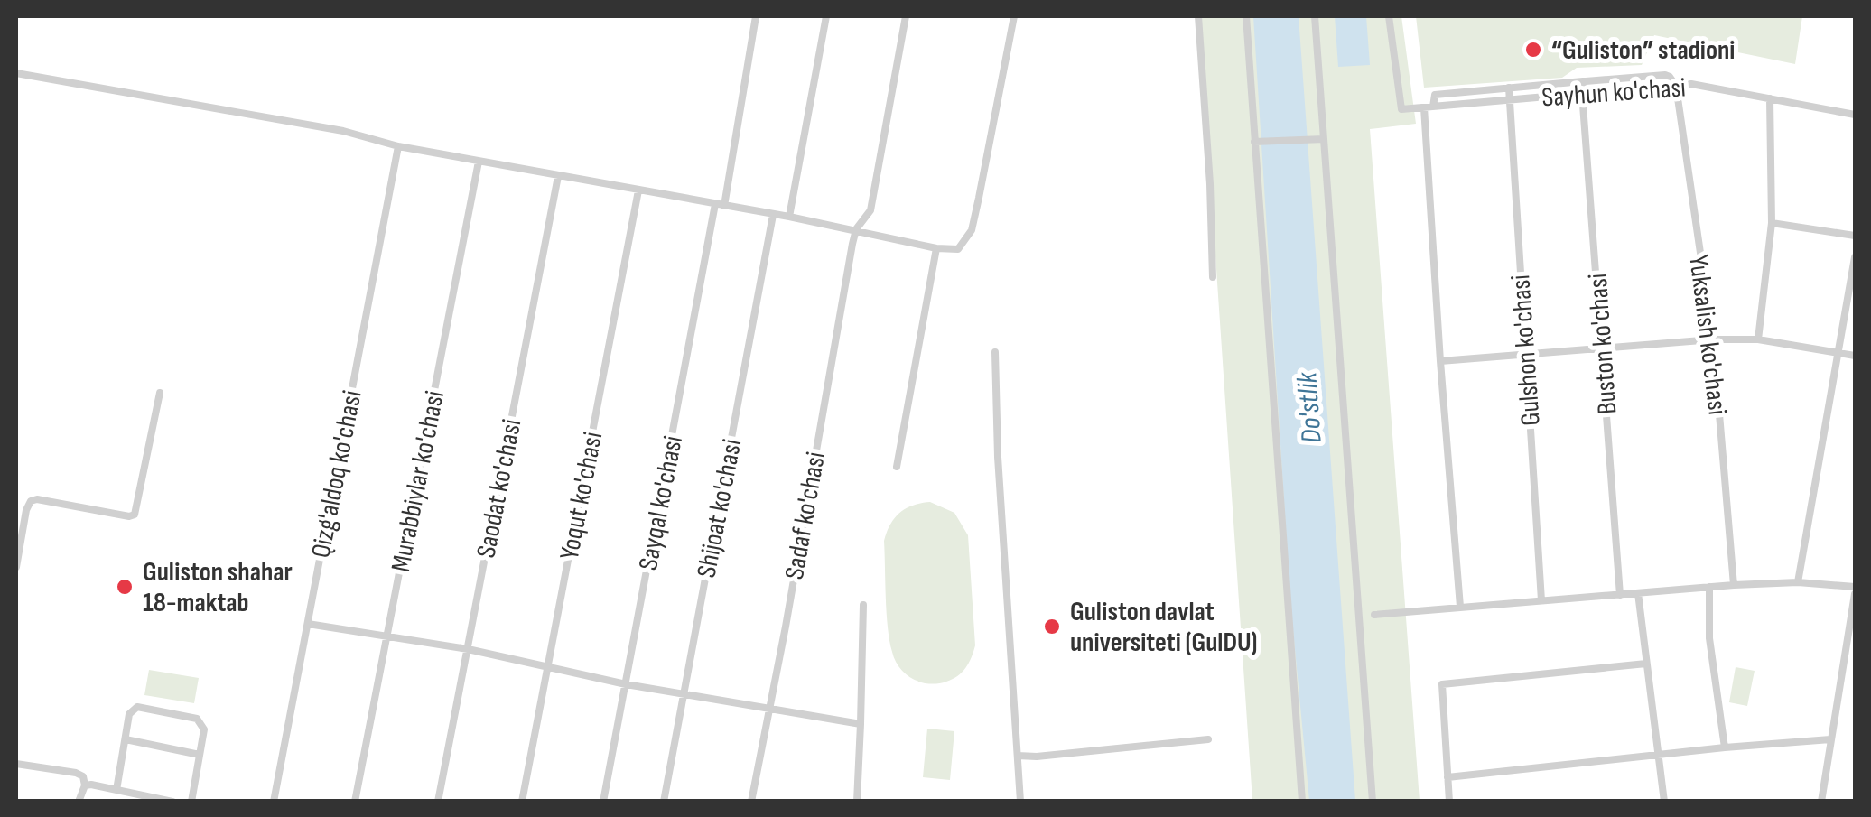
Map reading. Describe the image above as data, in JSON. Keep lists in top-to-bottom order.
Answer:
{
  "streets": {
    "street": [
      "Sayhun ko'chasi",
      "Yuksalish ko'chasi",
      "Buston ko'chasi",
      "Gulshon ko'chasi",
      "Qizg'aldoq ko'chasi",
      "Murabbiylar ko'chasi",
      "Saodat ko'chasi",
      "Yoqut ko'chasi",
      "Sayqal ko'chasi",
      "Shijoat ko'chasi",
      "Sadaf ko'chasi"
    ]
  },
  "crossings": [
    ["Sayhun ko'chasi", "Yuksalish ko'chasi"],
    ["Sayhun ko'chasi", "Buston ko'chasi"],
    ["Sayhun ko'chasi", "Gulshon ko'chasi"]
  ],
  "water": ["Do'stlik"],
  "places": ["“Guliston” stadioni", "Guliston shahar 18-maktab", "Guliston davlat universiteti (GulDU)"]
}
